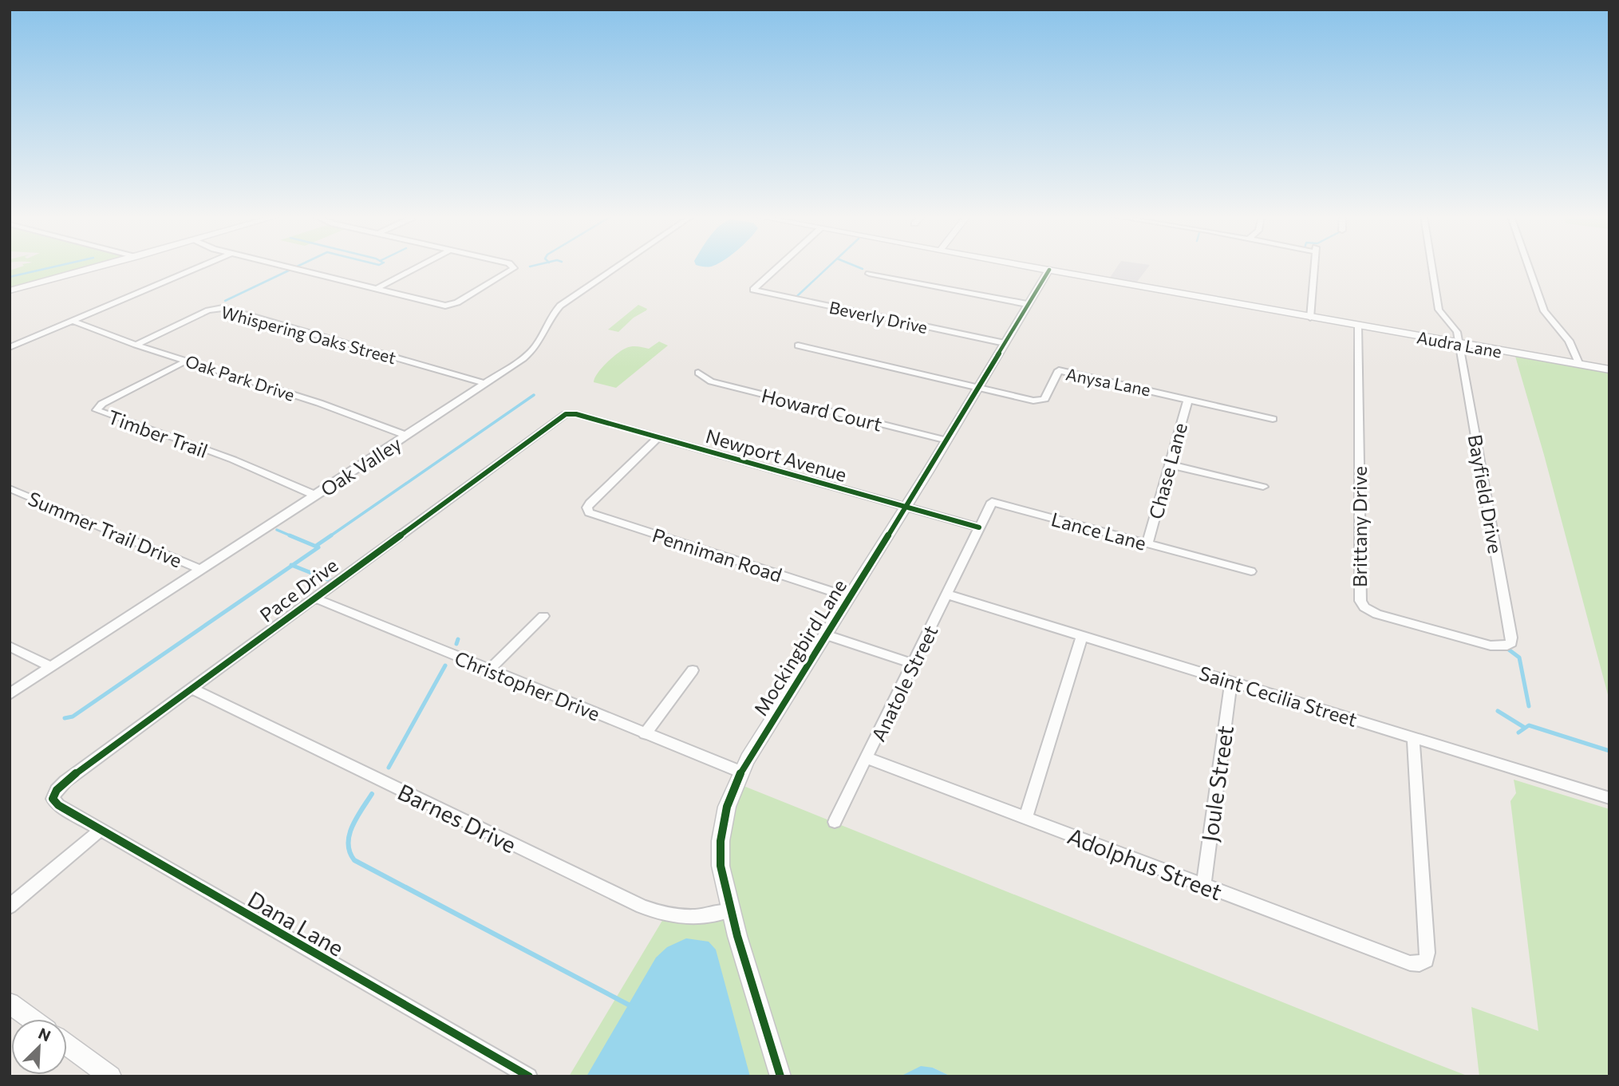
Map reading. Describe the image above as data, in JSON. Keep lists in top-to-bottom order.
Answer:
{
  "streets": {
    "street": [
      "Beverly Drive",
      "Whispering Oaks Street",
      "Audra Lane",
      "Oak Park Drive",
      "Anysa Lane",
      "Howard Court",
      "Timber Trail",
      "Newport Avenue",
      "Oak Valley",
      "Chase Lane",
      "Bayfield Drive",
      "Brittany Drive",
      "Summer Trail Drive",
      "Lance Lane",
      "Penniman Road",
      "Pace Drive",
      "Mockingbird Lane",
      "Anatole Street",
      "Christopher Drive",
      "Saint Cecilia Street",
      "Joule Street",
      "Barnes Drive",
      "Adolphus Street",
      "Dana Lane"
    ]
  },
  "crossings": [
    ["Beverly Drive", "Mockingbird Lane"],
    ["Whispering Oaks Street", "Oak Park Drive"],
    ["Whispering Oaks Street", "Oak Valley"],
    ["Audra Lane", "Bayfield Drive"],
    ["Audra Lane", "Brittany Drive"],
    ["Audra Lane", "Mockingbird Lane"],
    ["Oak Park Drive", "Timber Trail"],
    ["Oak Park Drive", "Oak Valley"],
    ["Anysa Lane", "Chase Lane"],
    ["Anysa Lane", "Mockingbird Lane"],
    ["Howard Court", "Mockingbird Lane"],
    ["Timber Trail", "Oak Valley"],
    ["Newport Avenue", "Lance Lane"],
    ["Newport Avenue", "Penniman Road"],
    ["Newport Avenue", "Pace Drive"],
    ["Newport Avenue", "Mockingbird Lane"],
    ["Oak Valley", "Summer Trail Drive"],
    ["Chase Lane", "Lance Lane"],
    ["Bayfield Drive", "Brittany Drive"],
    ["Lance Lane", "Anatole Street"],
    ["Penniman Road", "Mockingbird Lane"],
    ["Pace Drive", "Christopher Drive"],
    ["Pace Drive", "Barnes Drive"],
    ["Pace Drive", "Dana Lane"],
    ["Mockingbird Lane", "Christopher Drive"],
    ["Mockingbird Lane", "Barnes Drive"],
    ["Anatole Street", "Saint Cecilia Street"],
    ["Anatole Street", "Adolphus Street"],
    ["Saint Cecilia Street", "Joule Street"],
    ["Saint Cecilia Street", "Adolphus Street"],
    ["Joule Street", "Adolphus Street"]
  ],
  "north": "top right"
}
